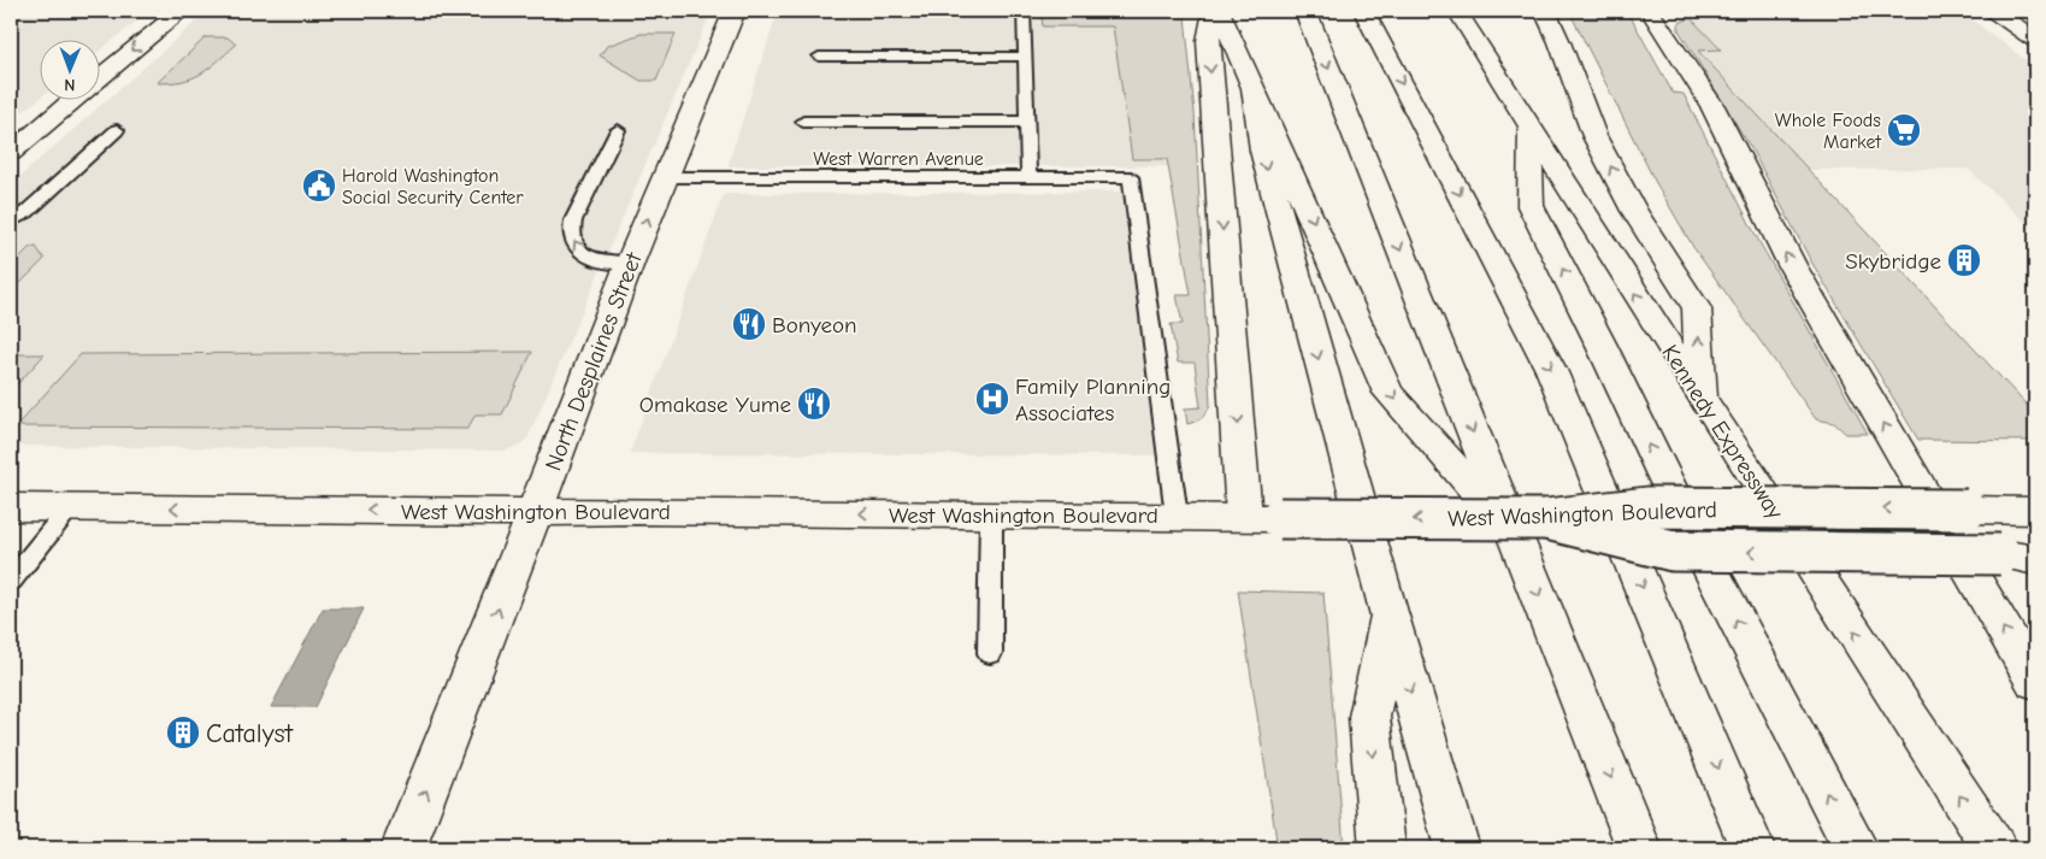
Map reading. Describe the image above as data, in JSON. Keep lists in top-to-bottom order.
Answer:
{
  "streets": {
    "main road": ["North Desplaines Street", "Kennedy Expressway", "West Washington Boulevard"],
    "lane": ["West Warren Avenue"]
  },
  "crossings": [
    ["West Warren Avenue", "North Desplaines Street"],
    ["West Warren Avenue", "West Washington Boulevard"],
    ["North Desplaines Street", "West Washington Boulevard"]
  ],
  "one_way": ["North Desplaines Street", "West Washington Boulevard"],
  "places": {
    "supermarket": ["Whole Foods Market"],
    "public building": ["Harold Washington Social Security Center"],
    "building": ["Skybridge", "Catalyst"],
    "restaurant": ["Bonyeon", "Omakase Yume"],
    "hospital": ["Family Planning Associates"]
  },
  "north": "bottom"
}
